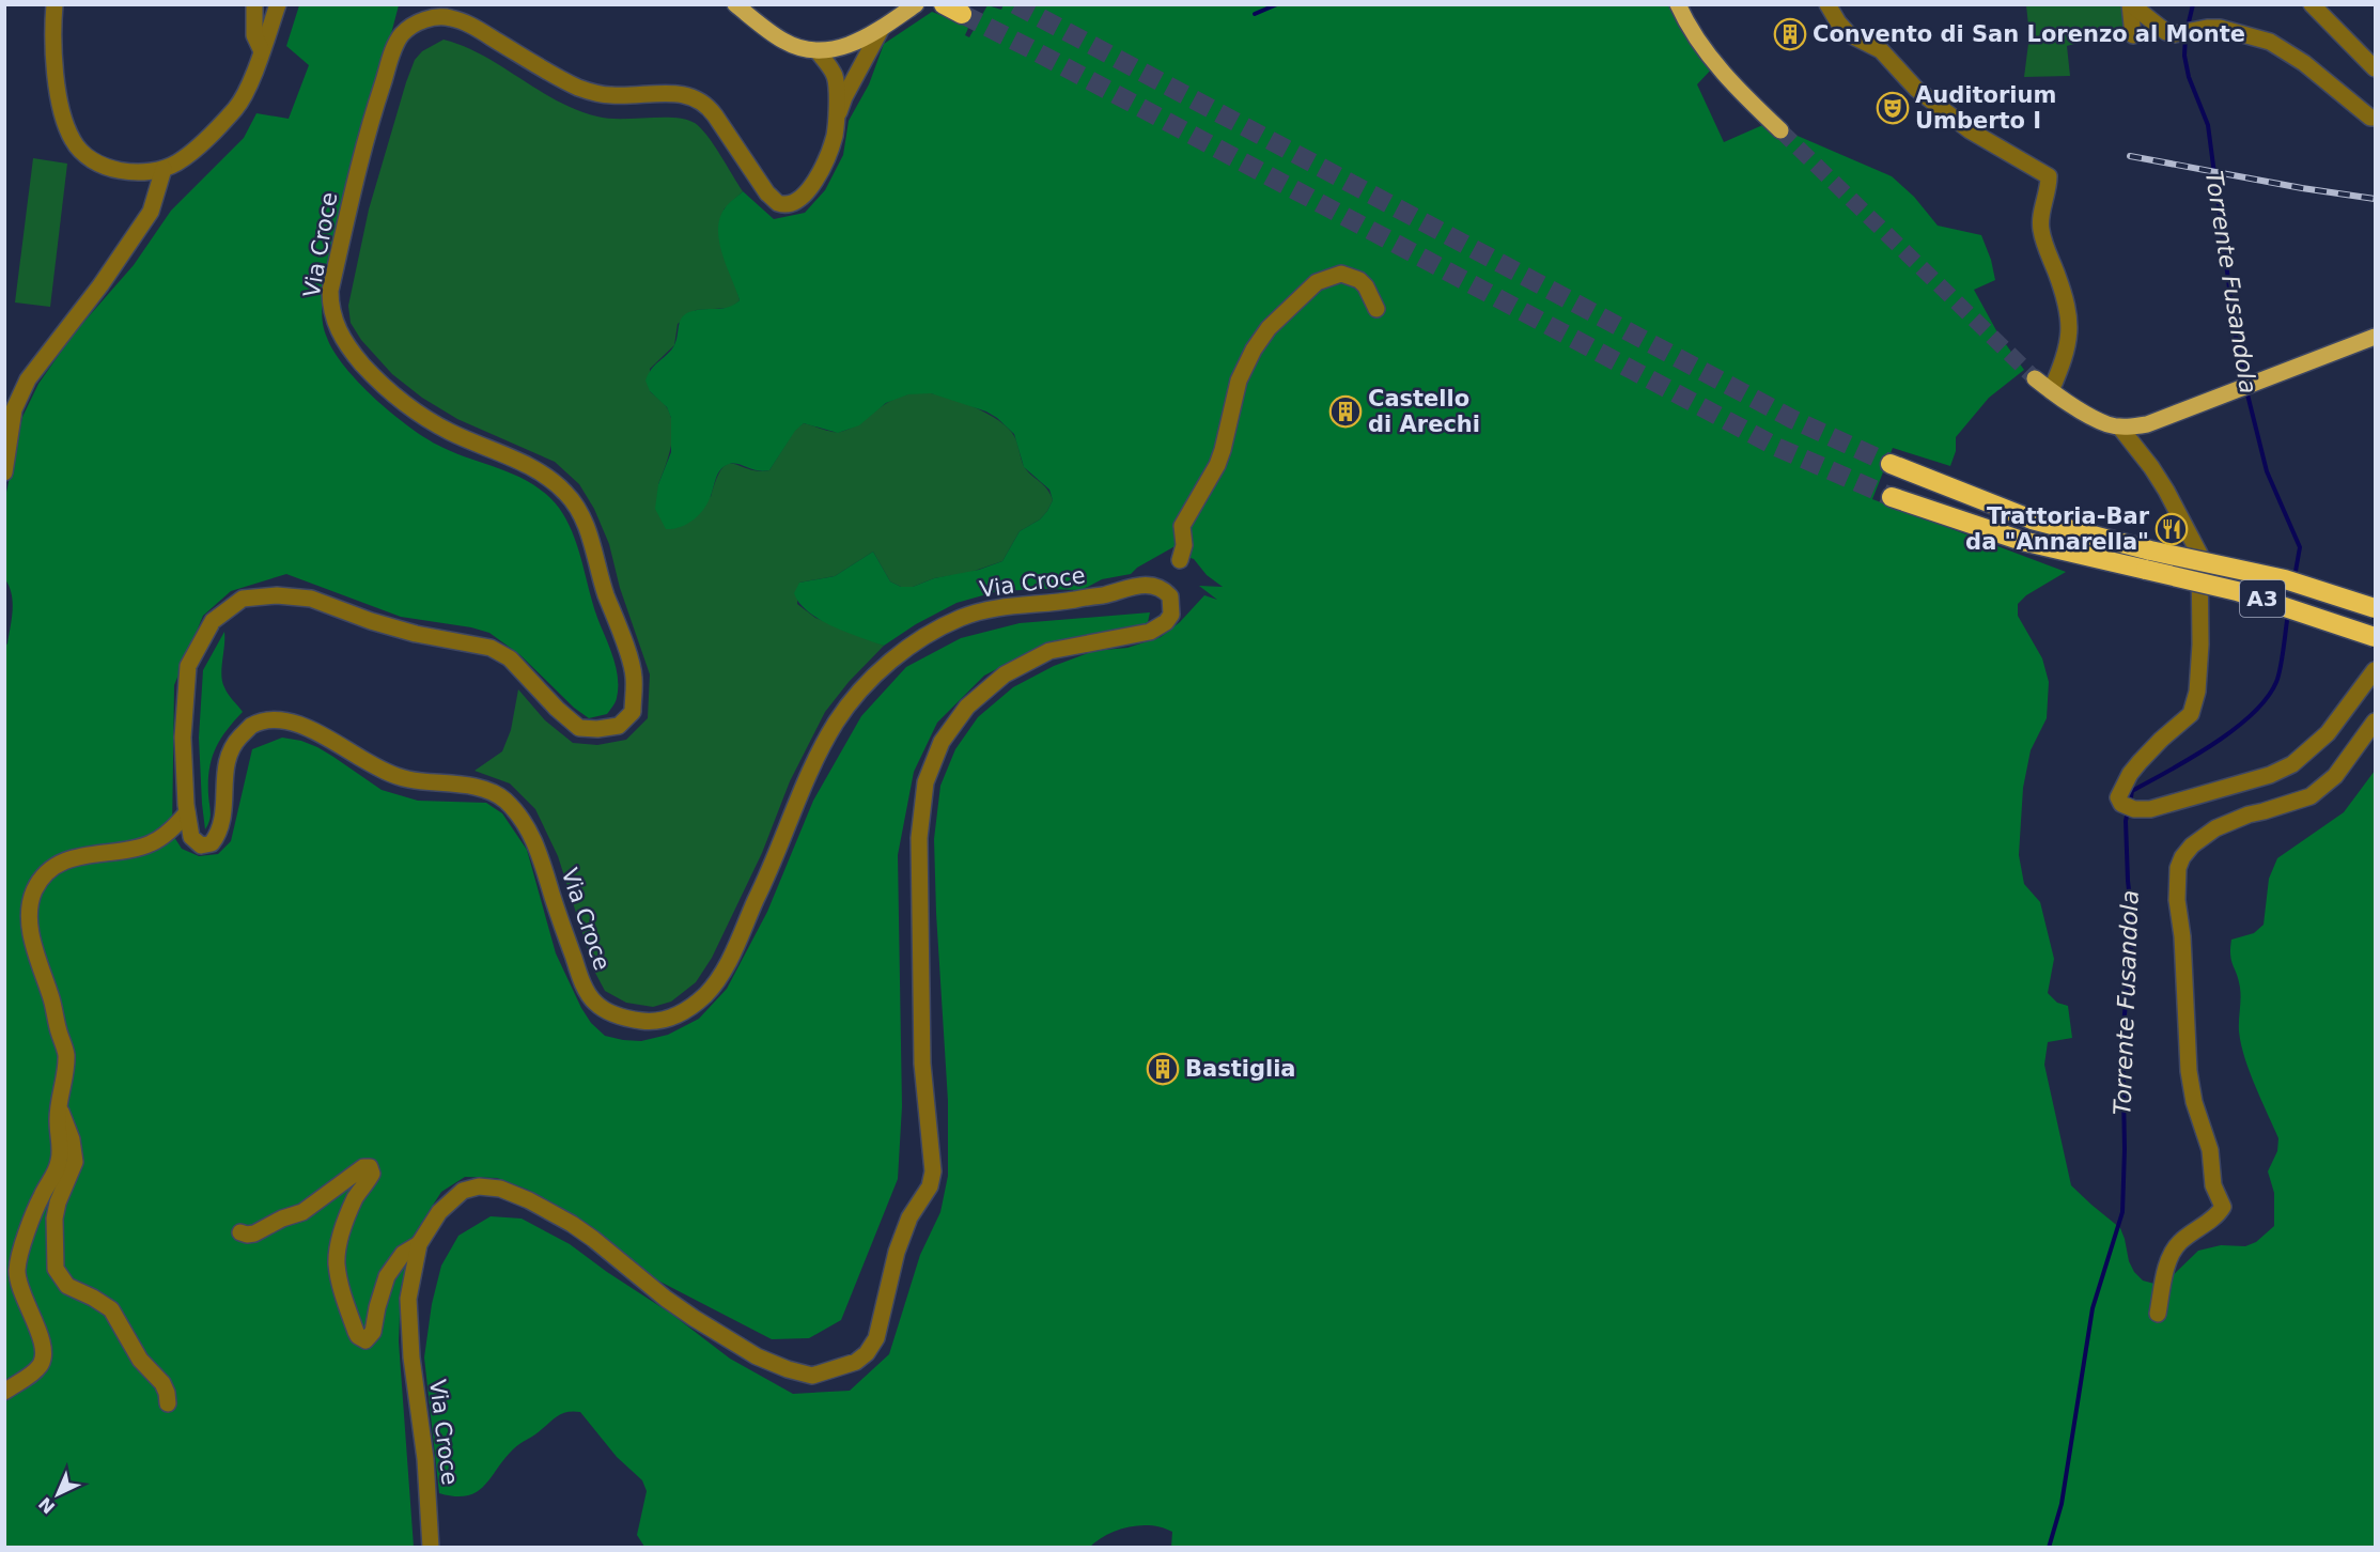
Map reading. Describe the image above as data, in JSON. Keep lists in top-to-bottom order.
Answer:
{
  "streets": {
    "highway": ["A3"],
    "street": ["Via Croce"]
  },
  "water": ["Torrente Fusandola"],
  "places": {
    "building": ["Convento di San Lorenzo al Monte", "Castello di Arechi", "Bastiglia"],
    "theatre": ["Auditorium Umberto I"],
    "restaurant": ["Trattoria-Bar da \"Annarella\""]
  },
  "north": "bottom left"
}
